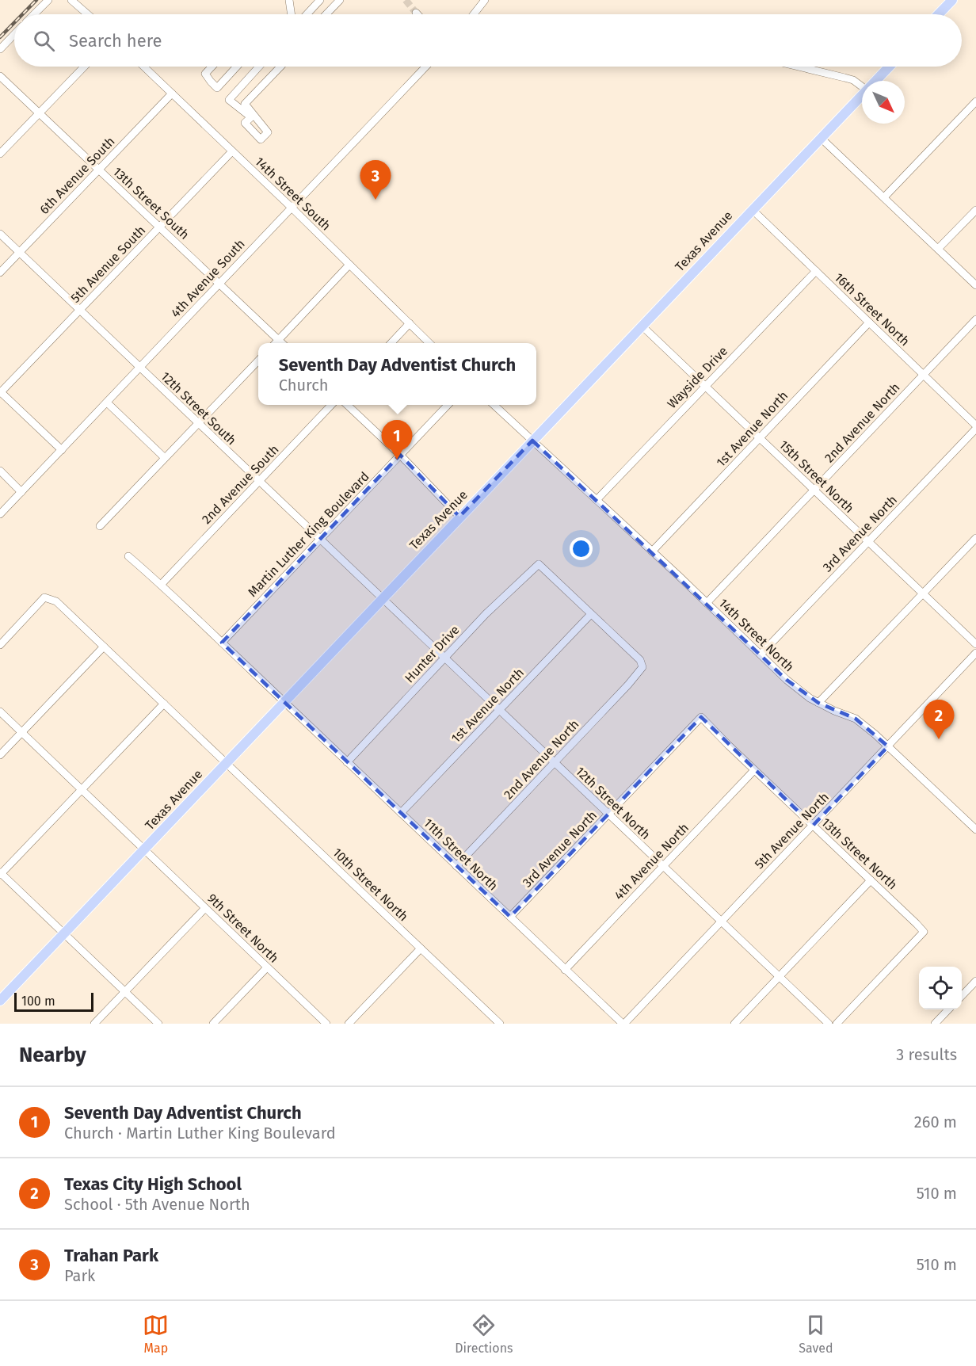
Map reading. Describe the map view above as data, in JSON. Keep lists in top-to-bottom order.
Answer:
{
  "streets": {
    "main road": ["Texas Avenue"],
    "street": [
      "6th Avenue South",
      "14th Street South",
      "13th Street South",
      "5th Avenue South",
      "4th Avenue South",
      "16th Street North",
      "Wayside Drive",
      "12th Street South",
      "2nd Avenue North",
      "1st Avenue North",
      "15th Street North",
      "2nd Avenue South",
      "3rd Avenue North",
      "Martin Luther King Boulevard",
      "14th Street North",
      "Hunter Drive",
      "12th Street North",
      "5th Avenue North",
      "13th Street North",
      "11th Street North",
      "4th Avenue North",
      "10th Street North",
      "9th Street North"
    ]
  },
  "crossings": [
    ["6th Avenue South", "14th Street South"],
    ["6th Avenue South", "13th Street South"],
    ["6th Avenue South", "12th Street South"],
    ["14th Street South", "5th Avenue South"],
    ["14th Street South", "4th Avenue South"],
    ["13th Street South", "5th Avenue South"],
    ["13th Street South", "4th Avenue South"],
    ["Texas Avenue", "16th Street North"],
    ["Texas Avenue", "12th Street South"],
    ["Texas Avenue", "15th Street North"],
    ["Texas Avenue", "14th Street North"],
    ["Texas Avenue", "12th Street North"],
    ["Texas Avenue", "11th Street North"],
    ["Texas Avenue", "10th Street North"],
    ["Texas Avenue", "9th Street North"],
    ["5th Avenue South", "12th Street South"],
    ["4th Avenue South", "12th Street South"],
    ["16th Street North", "Wayside Drive"],
    ["16th Street North", "2nd Avenue North"],
    ["16th Street North", "1st Avenue North"],
    ["16th Street North", "3rd Avenue North"],
    ["Wayside Drive", "15th Street North"],
    ["Wayside Drive", "14th Street North"],
    ["12th Street South", "2nd Avenue South"],
    ["12th Street South", "Martin Luther King Boulevard"],
    ["12th Street South", "12th Street North"],
    ["2nd Avenue North", "1st Avenue North"],
    ["2nd Avenue North", "15th Street North"],
    ["2nd Avenue North", "14th Street North"],
    ["2nd Avenue North", "Hunter Drive"],
    ["2nd Avenue North", "12th Street North"],
    ["2nd Avenue North", "11th Street North"],
    ["1st Avenue North", "15th Street North"],
    ["1st Avenue North", "14th Street North"],
    ["1st Avenue North", "Hunter Drive"],
    ["1st Avenue North", "12th Street North"],
    ["1st Avenue North", "11th Street North"],
    ["15th Street North", "3rd Avenue North"],
    ["2nd Avenue South", "11th Street North"],
    ["3rd Avenue North", "14th Street North"],
    ["3rd Avenue North", "12th Street North"],
    ["3rd Avenue North", "13th Street North"],
    ["3rd Avenue North", "11th Street North"],
    ["Martin Luther King Boulevard", "11th Street North"],
    ["14th Street North", "5th Avenue North"],
    ["Hunter Drive", "12th Street North"],
    ["Hunter Drive", "11th Street North"],
    ["12th Street North", "5th Avenue North"],
    ["12th Street North", "4th Avenue North"],
    ["5th Avenue North", "13th Street North"],
    ["5th Avenue North", "11th Street North"],
    ["13th Street North", "4th Avenue North"],
    ["11th Street North", "4th Avenue North"]
  ],
  "scale_bar": "100 m",
  "north": "bottom right",
  "page": {
    "search": "Search here",
    "pins": ["3", "1", "2"],
    "popup": ["Seventh Day Adventist Church", "Church"],
    "scale": "100 m",
    "heading": ["Nearby", "3 results"],
    "list": [
      {
        "mark": "1",
        "name": "Seventh Day Adventist Church",
        "note": "Church · Martin Luther King Boulevard",
        "value": "260 m"
      },
      {
        "mark": "2",
        "name": "Texas City High School",
        "note": "School · 5th Avenue North",
        "value": "510 m"
      },
      {
        "mark": "3",
        "name": "Trahan Park",
        "note": "Park",
        "value": "510 m"
      }
    ],
    "nav": ["Map", "Directions", "Saved"]
  }
}
